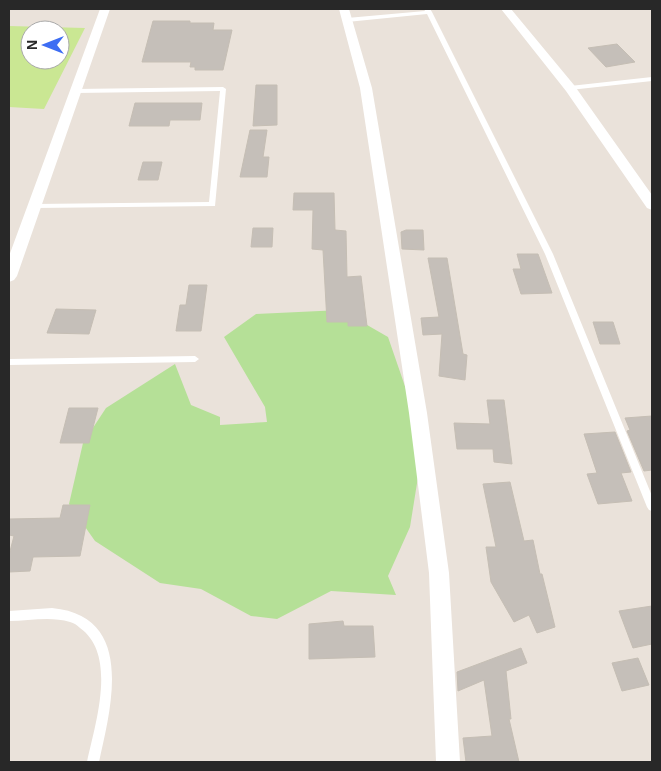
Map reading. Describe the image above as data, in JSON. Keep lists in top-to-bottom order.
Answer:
{
  "north": "left"
}
